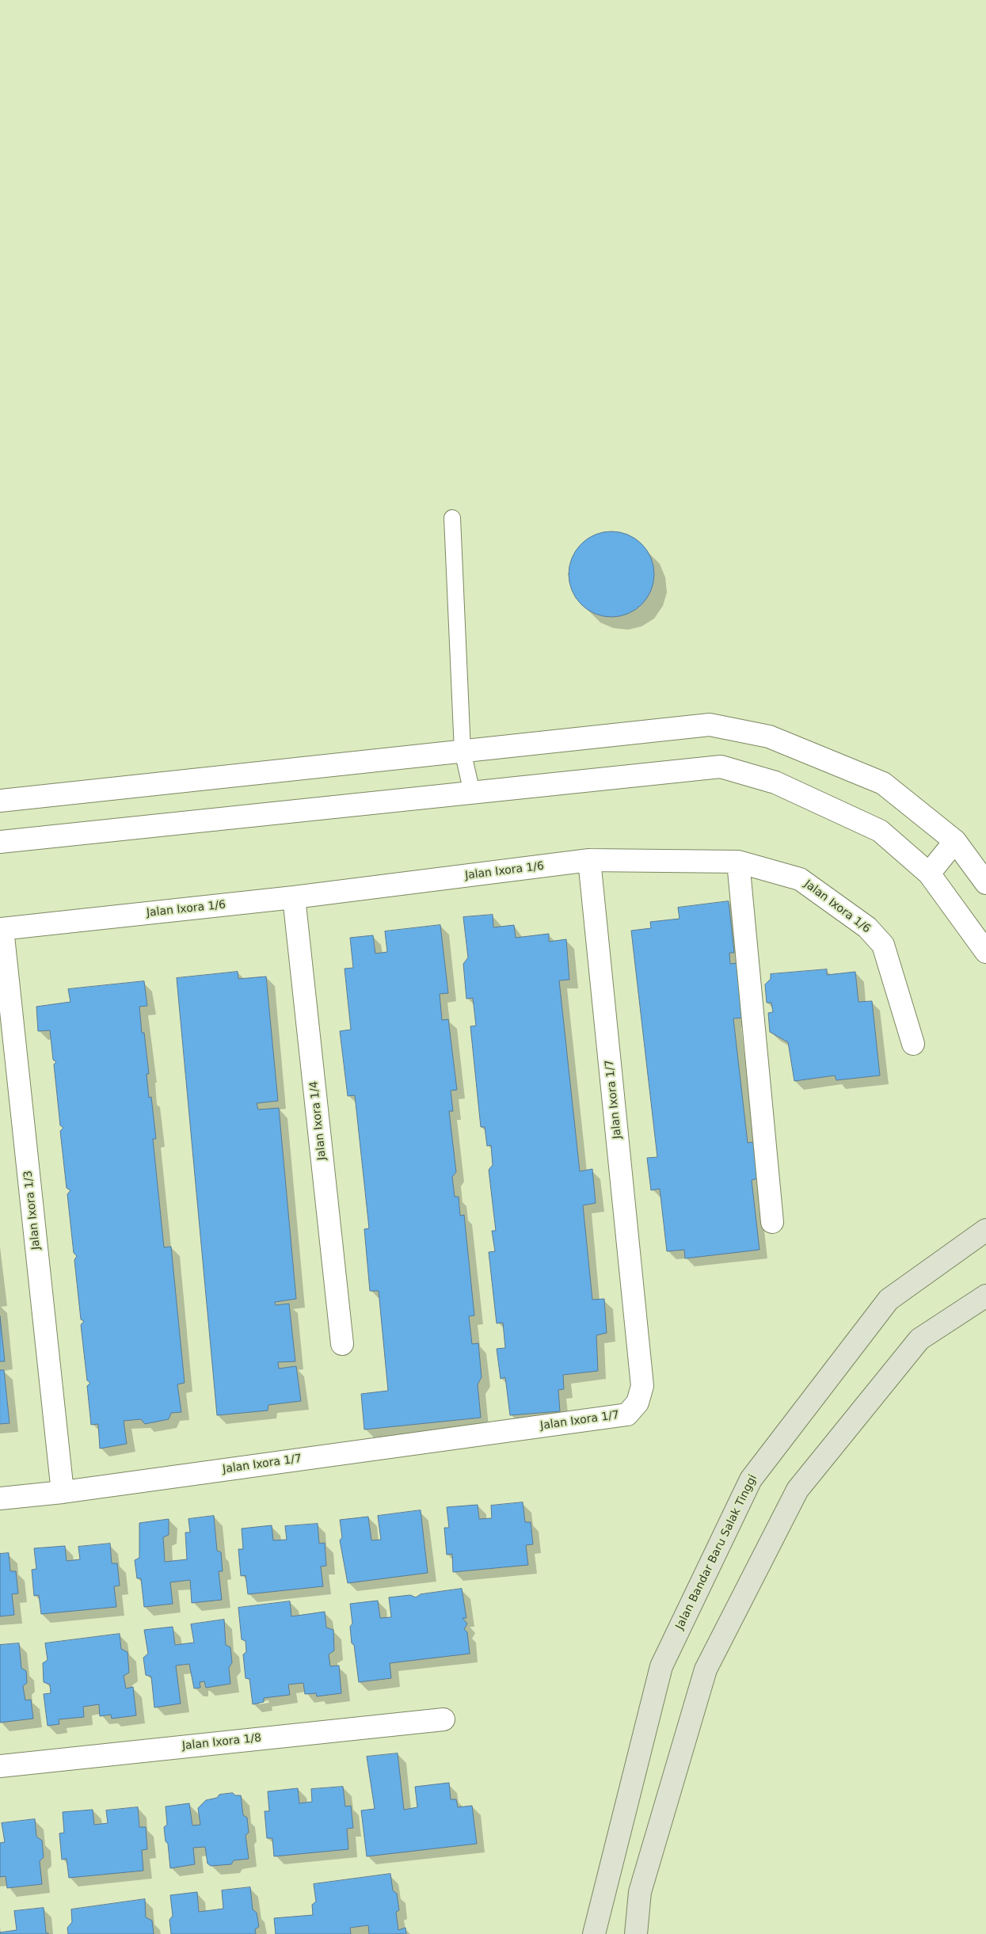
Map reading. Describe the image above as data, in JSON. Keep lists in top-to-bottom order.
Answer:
{
  "streets": {
    "main road": ["Jalan Bandar Baru Salak Tinggi"],
    "street": [
      "Jalan Ixora 1/6",
      "Jalan Ixora 1/7",
      "Jalan Ixora 1/4",
      "Jalan Ixora 1/3",
      "Jalan Ixora 1/8"
    ]
  },
  "crossings": [
    ["Jalan Ixora 1/6", "Jalan Ixora 1/7"],
    ["Jalan Ixora 1/6", "Jalan Ixora 1/4"],
    ["Jalan Ixora 1/6", "Jalan Ixora 1/3"],
    ["Jalan Ixora 1/7", "Jalan Ixora 1/3"]
  ]
}
